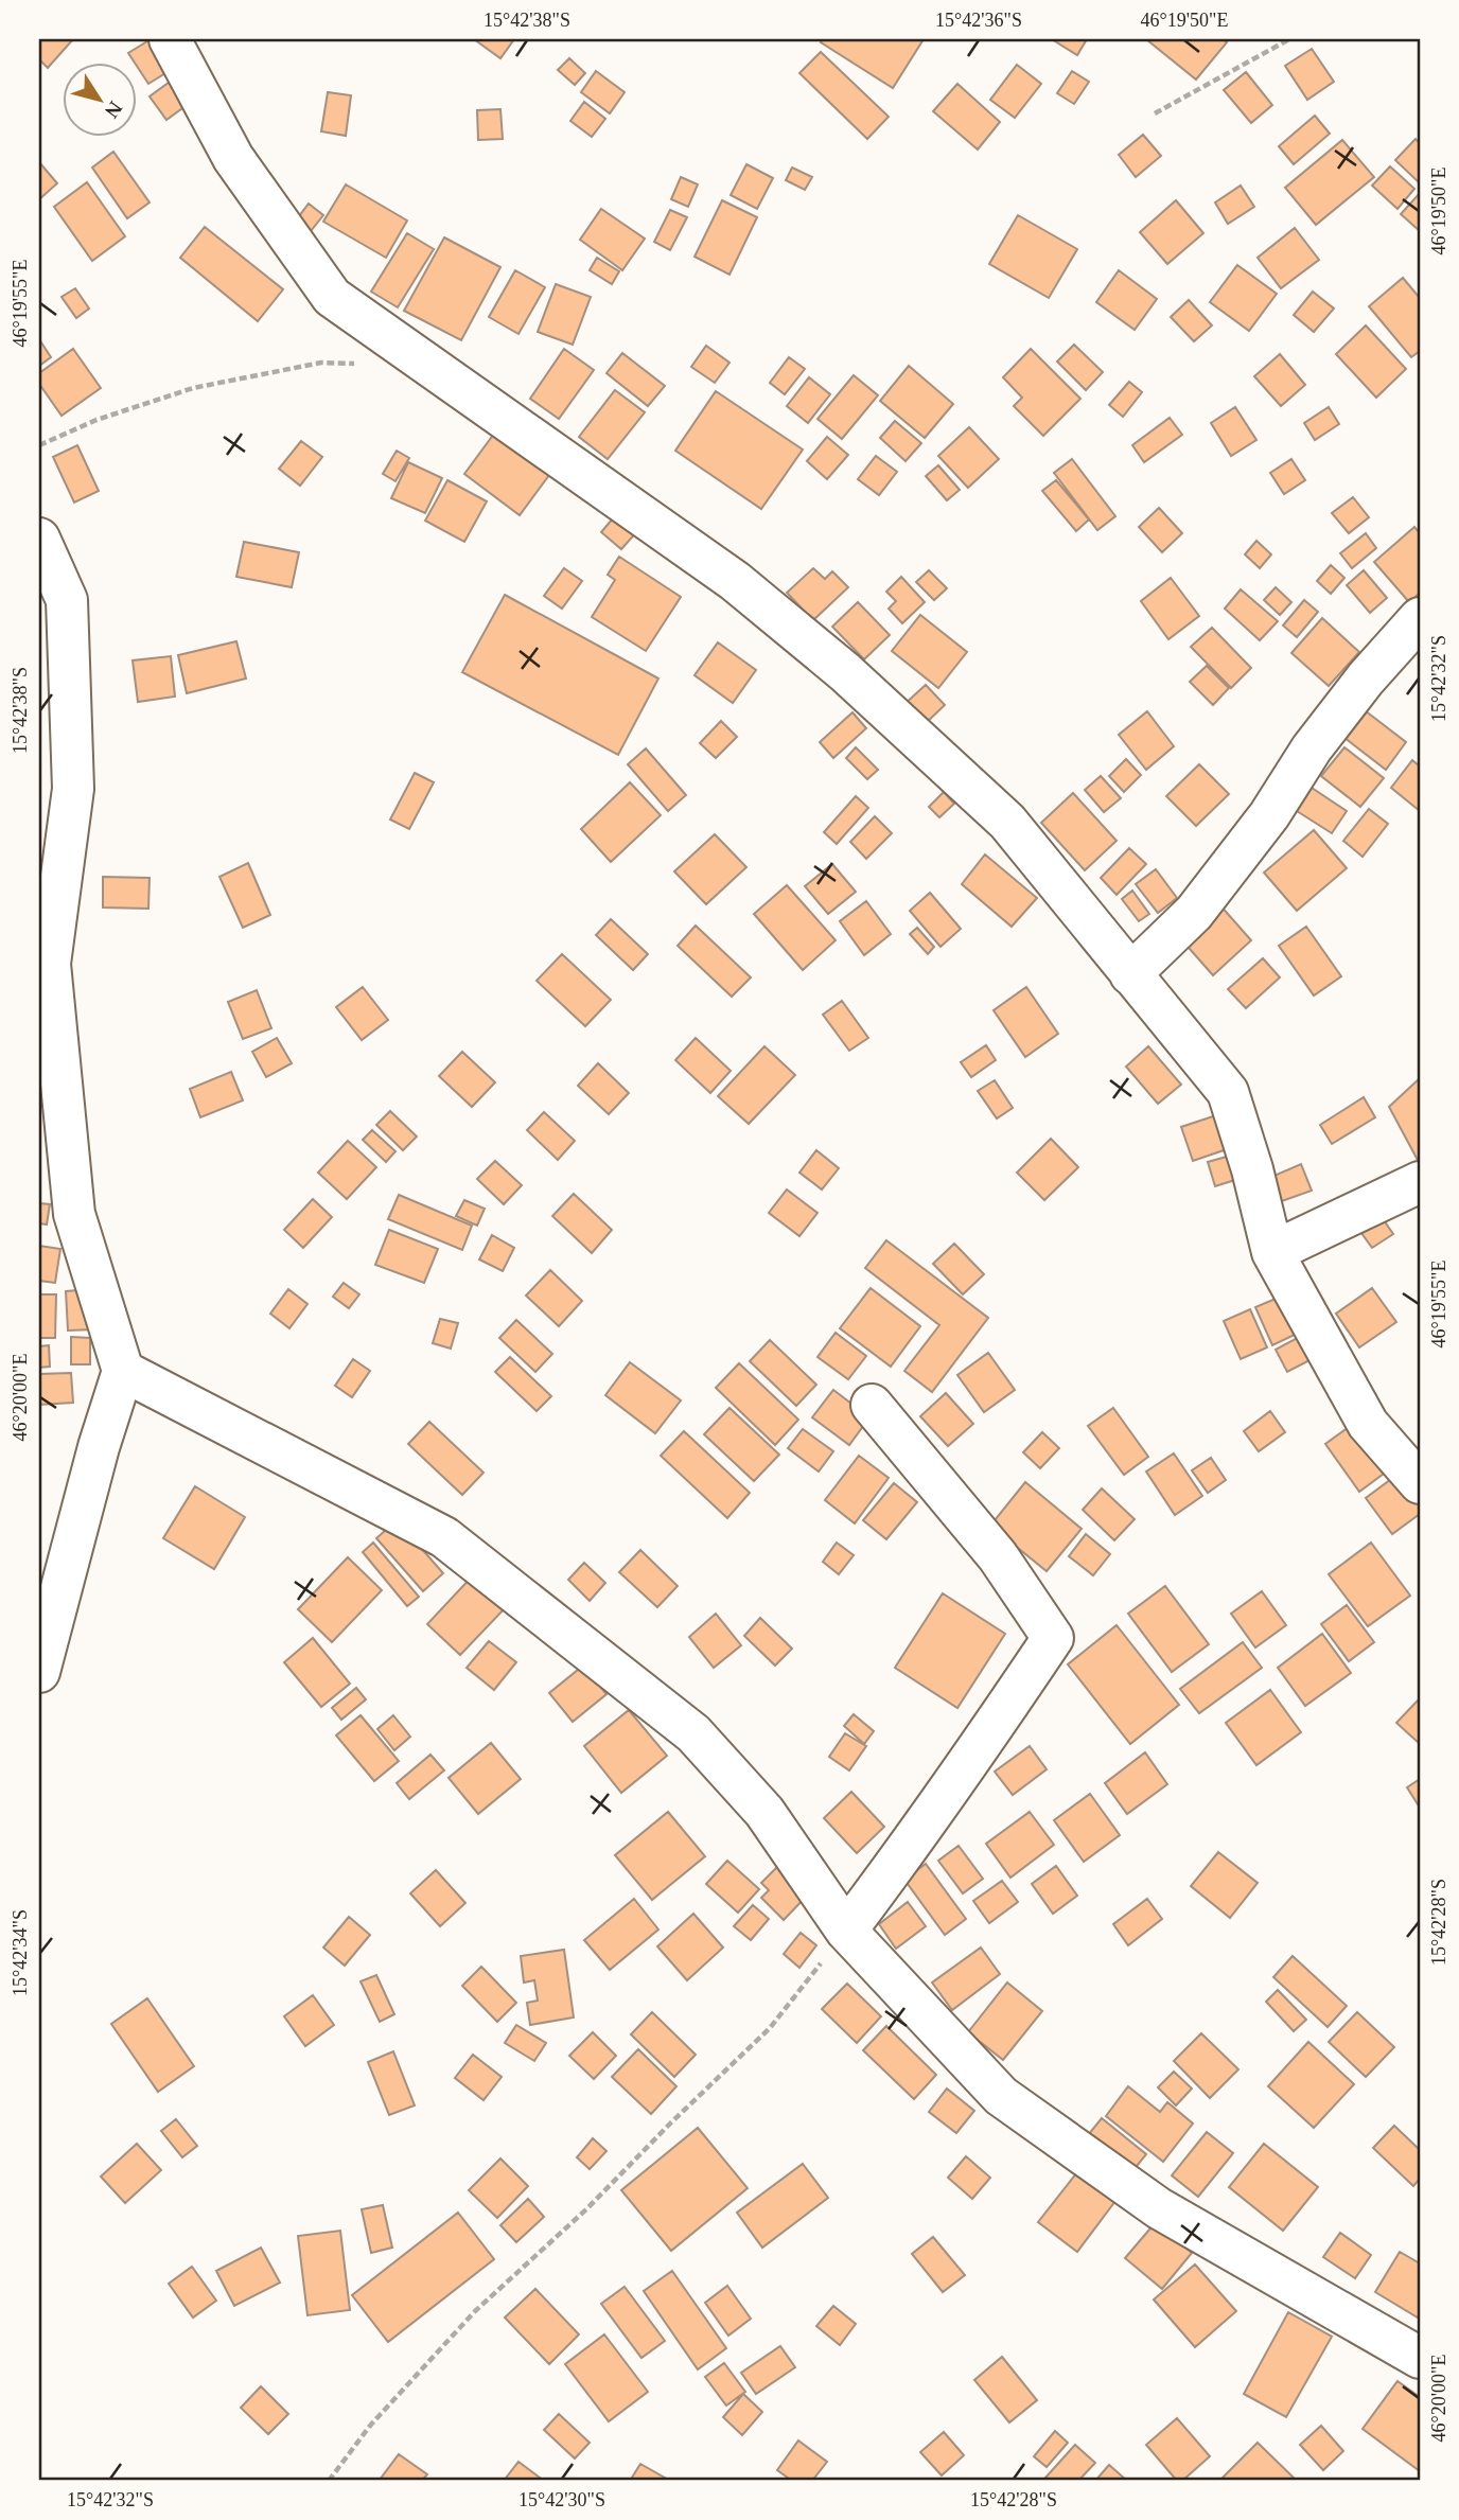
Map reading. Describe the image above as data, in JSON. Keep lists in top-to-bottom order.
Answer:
{
  "north": "bottom right",
  "coordinates": [
    "15°42'38\"S",
    "15°42'36\"S",
    "46°19'50\"E",
    "46°19'55\"E",
    "15°42'32\"S",
    "46°20'00\"E",
    "15°42'28\"S",
    "15°42'34\"S",
    "15°42'30\"S"
  ]
}
